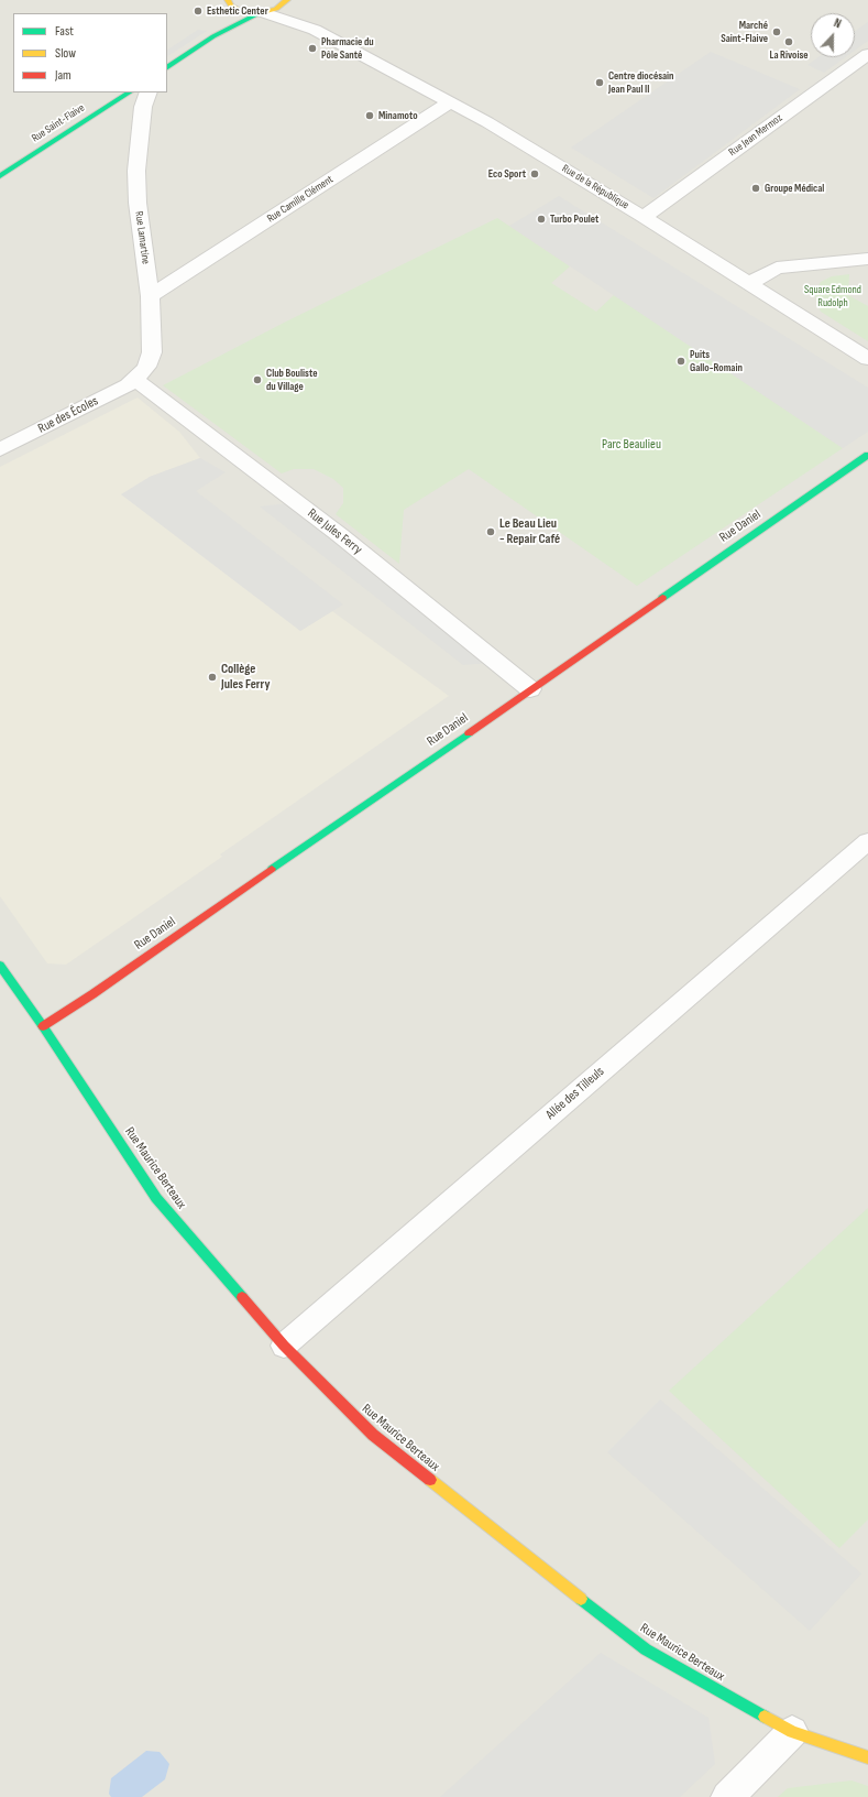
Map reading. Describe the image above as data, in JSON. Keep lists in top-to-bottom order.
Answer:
{
  "streets": {
    "street": [
      "Rue Saint-Flaive",
      "Rue Jean Mermoz",
      "Rue de la République",
      "Rue Camille Clément",
      "Rue Lamartine",
      "Rue des Écoles",
      "Rue Daniel",
      "Rue Jules Ferry",
      "Rue Maurice Berteaux"
    ],
    "lane": ["Allée des Tilleuls"]
  },
  "crossings": [
    ["Rue Jean Mermoz", "Rue de la République"],
    ["Rue de la République", "Rue Camille Clément"],
    ["Rue Camille Clément", "Rue Lamartine"],
    ["Rue Lamartine", "Rue des Écoles"],
    ["Rue Lamartine", "Rue Jules Ferry"],
    ["Rue des Écoles", "Rue Jules Ferry"],
    ["Rue Daniel", "Rue Jules Ferry"],
    ["Rue Daniel", "Rue Maurice Berteaux"],
    ["Allée des Tilleuls", "Rue Maurice Berteaux"]
  ],
  "parks": ["Square Edmond Rudolph", "Parc Beaulieu"],
  "places": [
    "Esthetic Center",
    "Marché Saint-Flaive",
    "La Rivoise",
    "Pharmacie du Pôle Santé",
    "Centre diocésain Jean Paul II",
    "Minamoto",
    "Eco Sport",
    "Groupe Médical",
    "Turbo Poulet",
    "Puits Gallo-Romain",
    "Club Bouliste du Village",
    "Le Beau Lieu - Repair Café",
    "Collège Jules Ferry"
  ],
  "legend": ["Fast", "Slow", "Jam"],
  "north": "top"
}
